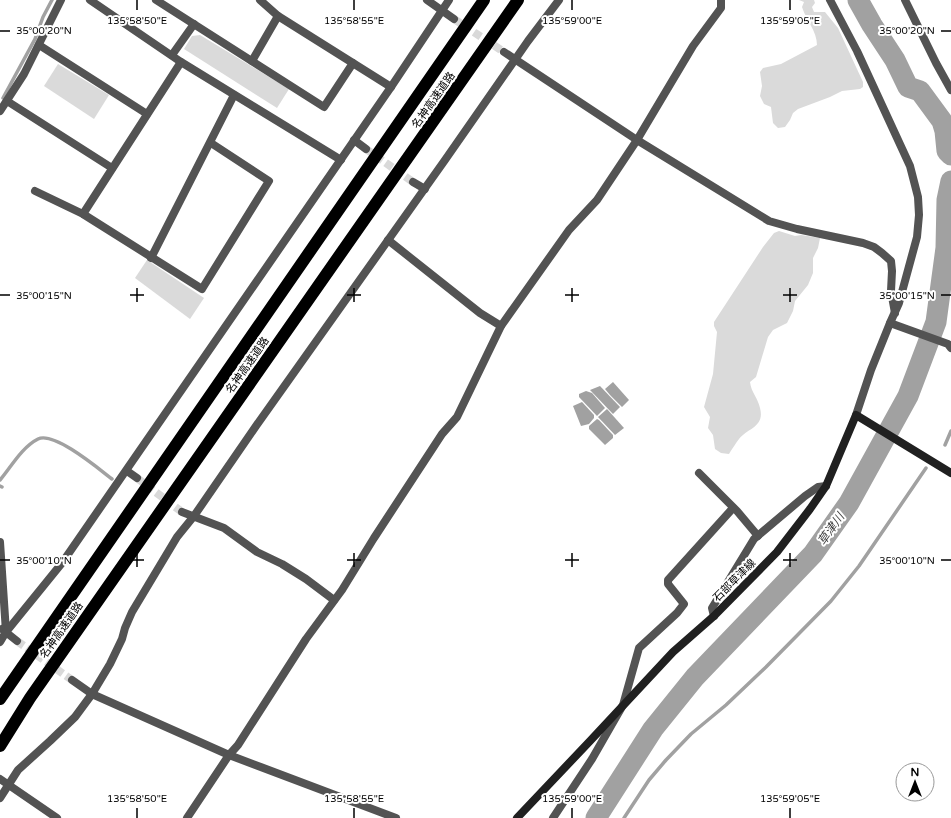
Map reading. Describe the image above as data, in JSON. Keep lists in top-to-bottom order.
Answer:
{
  "streets": {
    "highway": ["名神高速道路"],
    "main road": ["石部草津線"]
  },
  "water": ["草津川"],
  "north": "top",
  "coordinates": [
    "135°58'50\"E",
    "135°58'55\"E",
    "135°59'00\"E",
    "135°59'05\"E",
    "35°00'20\"N",
    "35°00'15\"N",
    "35°00'10\"N"
  ]
}
